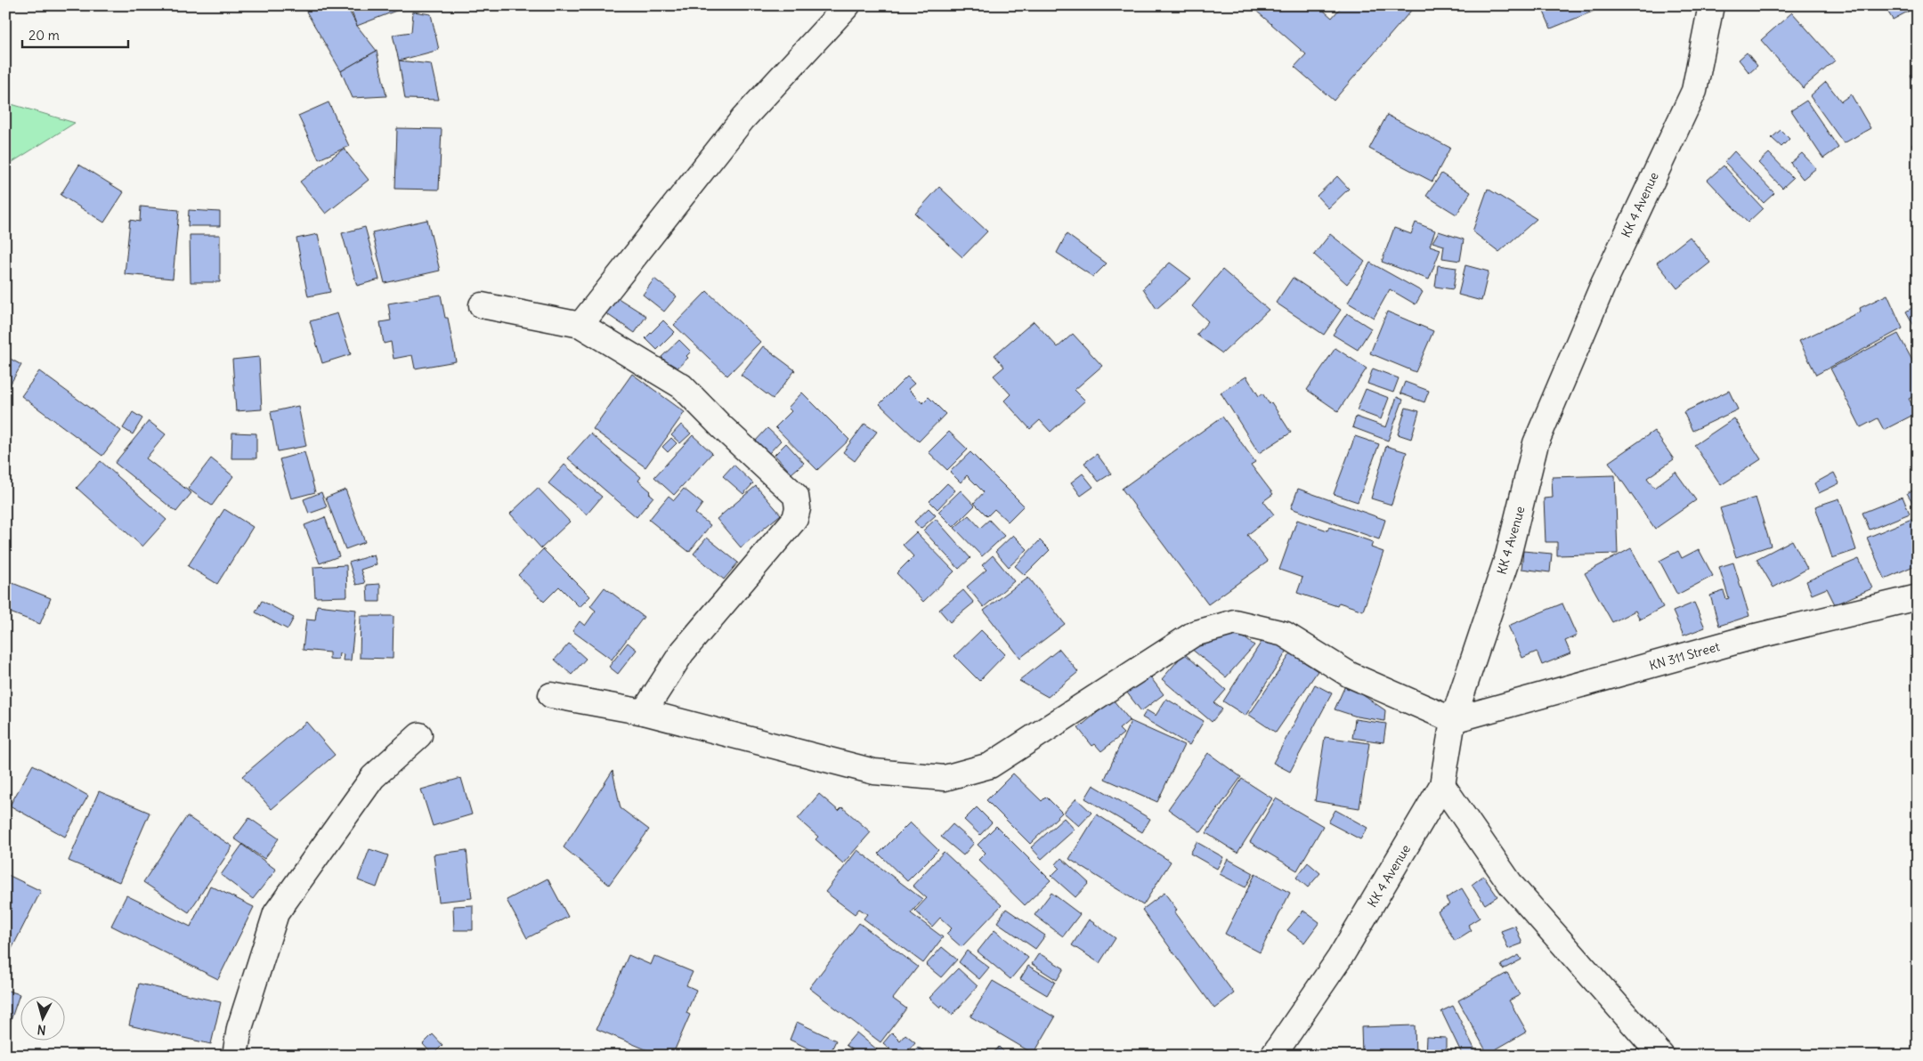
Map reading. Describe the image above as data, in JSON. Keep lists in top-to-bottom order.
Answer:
{
  "streets": {
    "street": ["KK 4 Avenue", "KN 311 Street"]
  },
  "crossings": [
    ["KK 4 Avenue", "KN 311 Street"]
  ],
  "scale_bar": "20 m",
  "north": "bottom"
}
